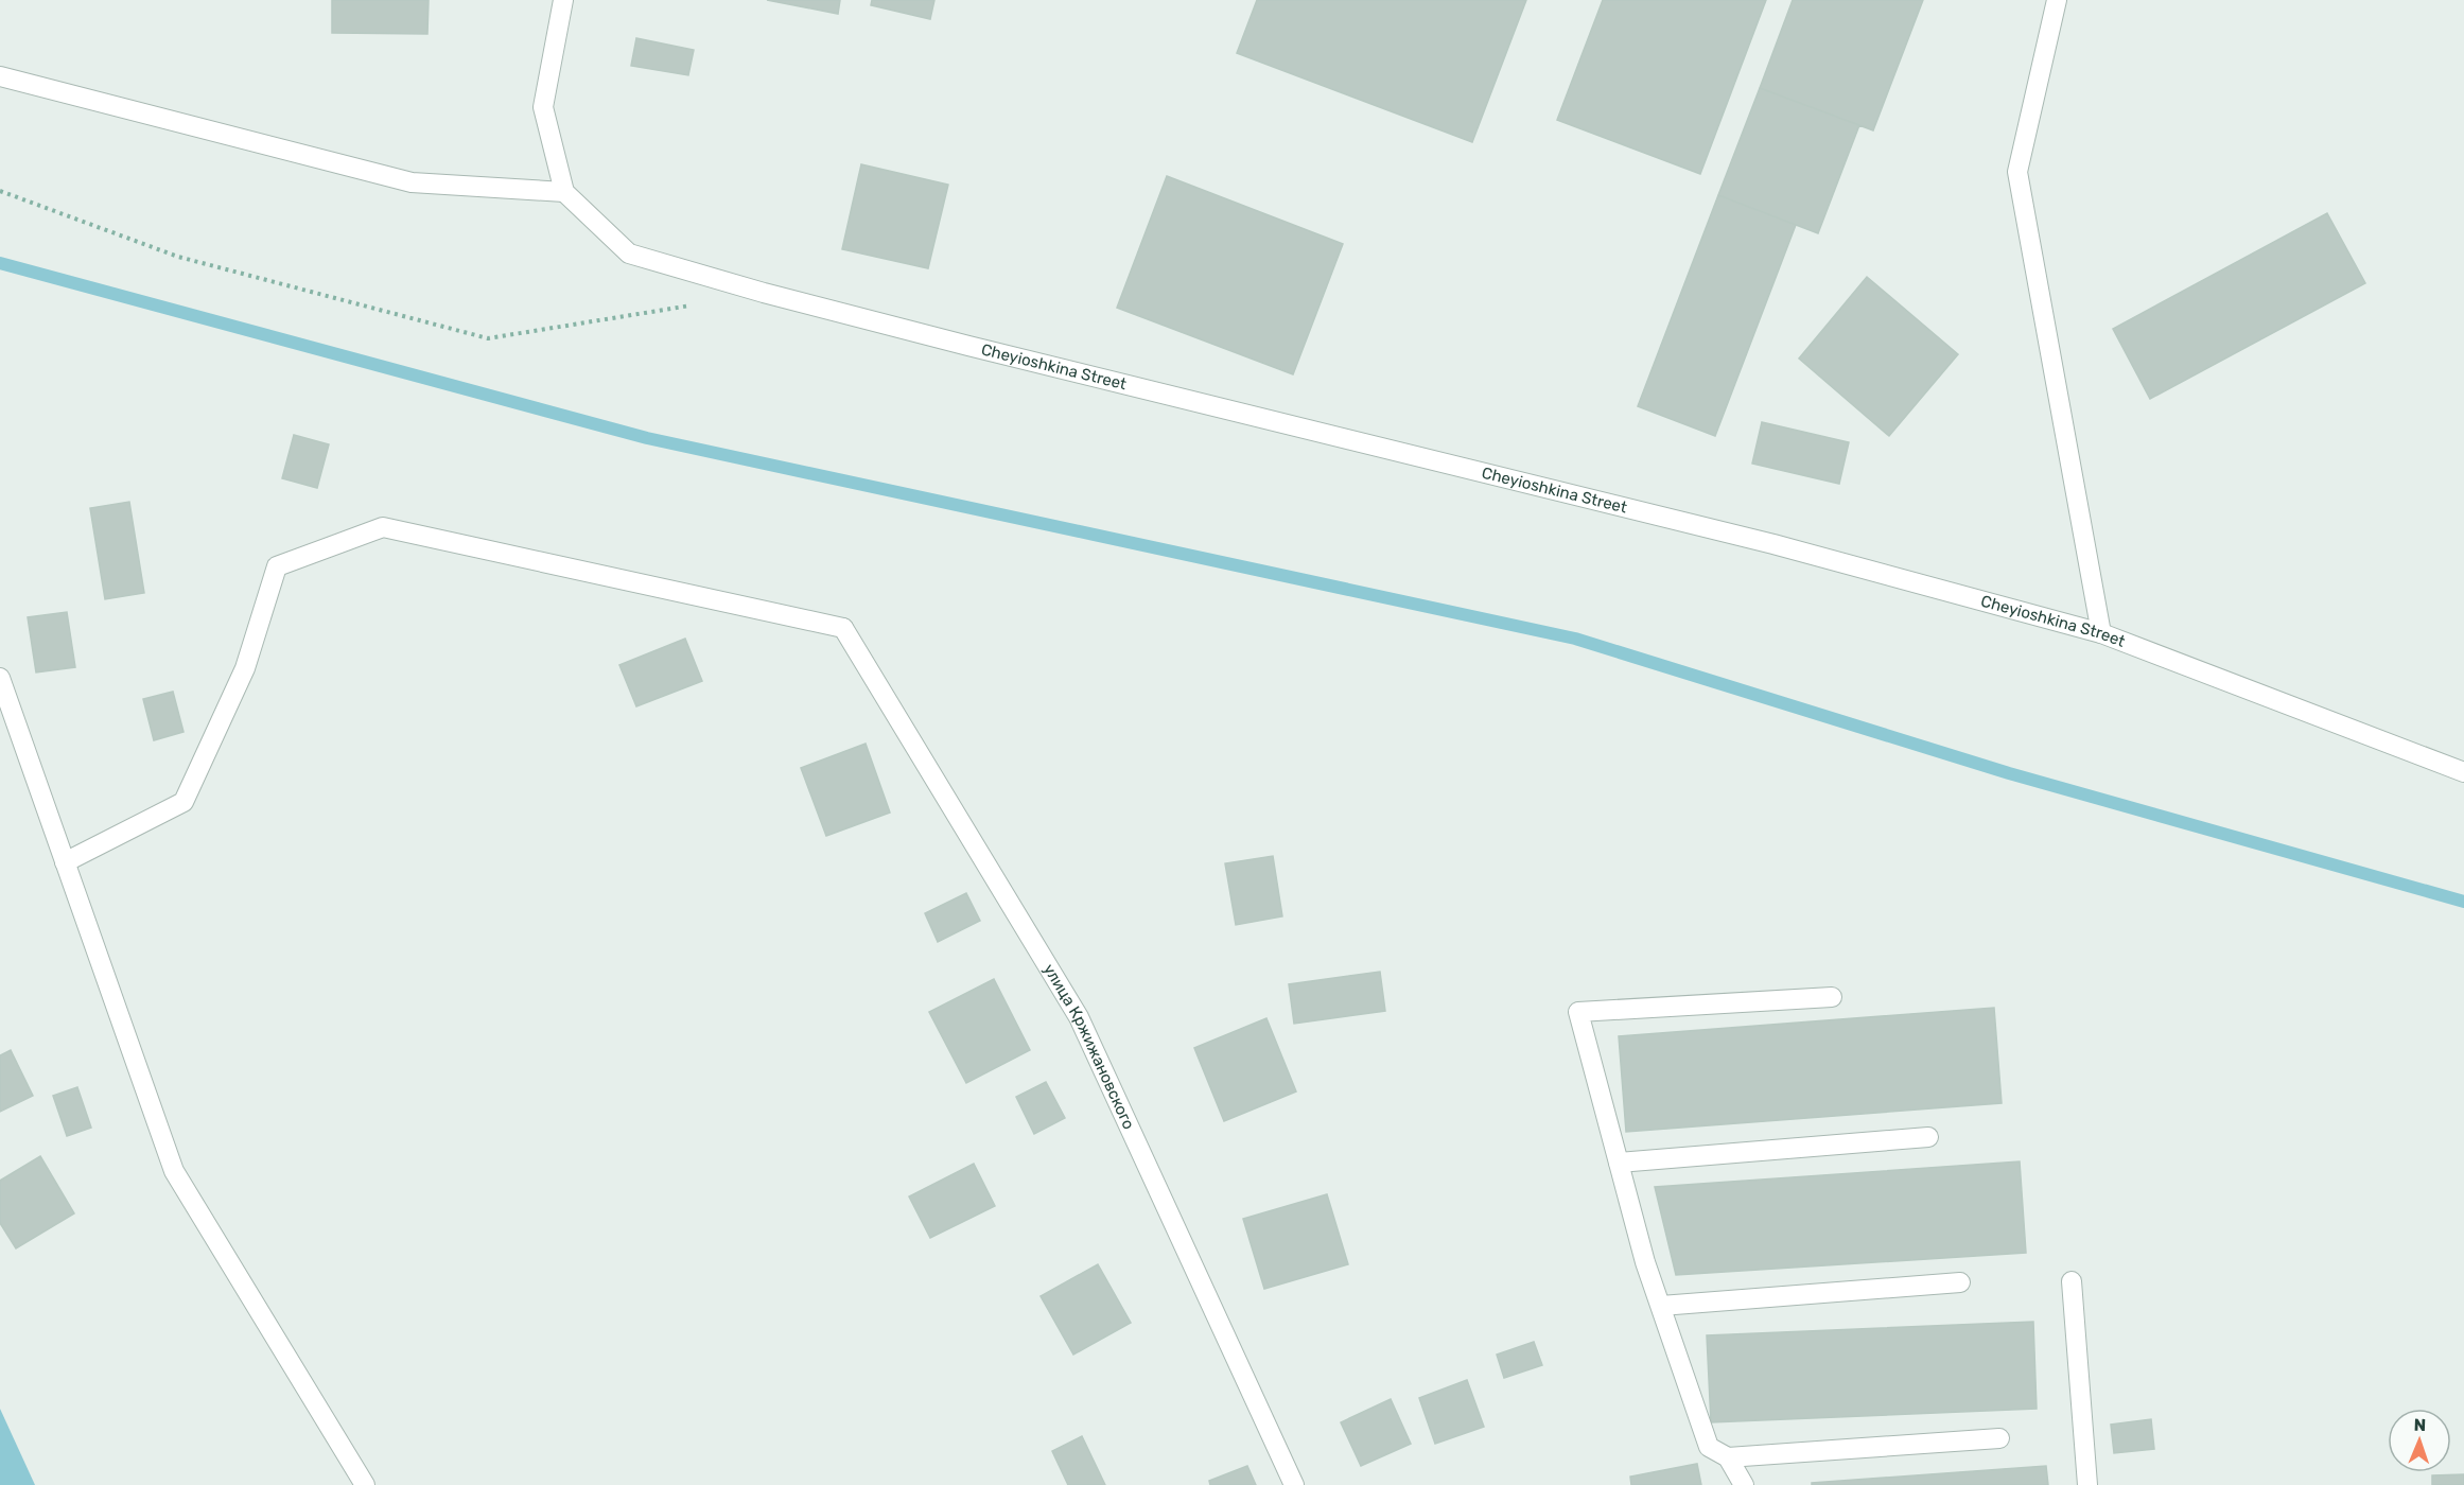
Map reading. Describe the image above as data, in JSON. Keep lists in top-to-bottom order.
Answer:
{
  "streets": {
    "street": ["Cheyioshkina Street", "улица Кржижановского"]
  },
  "north": "top"
}
